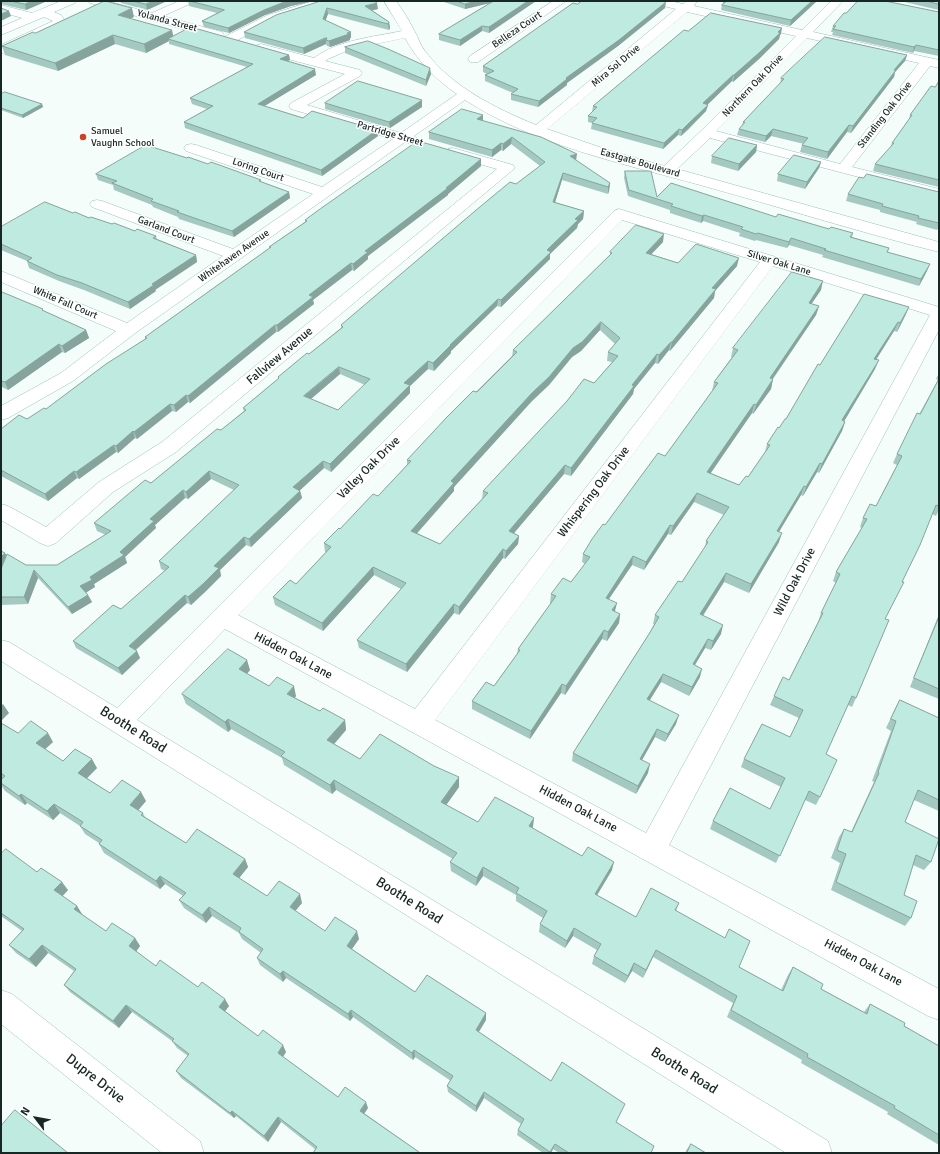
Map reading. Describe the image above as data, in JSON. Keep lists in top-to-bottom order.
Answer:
{
  "streets": {
    "street": [
      "Yolanda Street",
      "Belleza Court",
      "Mira Sol Drive",
      "Northern Oak Drive",
      "Standing Oak Drive",
      "Partridge Street",
      "Eastgate Boulevard",
      "Loring Court",
      "Garland Court",
      "Whitehaven Avenue",
      "Silver Oak Lane",
      "White Fall Court",
      "Fallview Avenue",
      "Valley Oak Drive",
      "Whispering Oak Drive",
      "Wild Oak Drive",
      "Hidden Oak Lane",
      "Boothe Road",
      "Dupre Drive"
    ]
  },
  "crossings": [
    ["Yolanda Street", "Partridge Street"],
    ["Mira Sol Drive", "Eastgate Boulevard"],
    ["Northern Oak Drive", "Eastgate Boulevard"],
    ["Partridge Street", "Whitehaven Avenue"],
    ["Eastgate Boulevard", "Whitehaven Avenue"],
    ["Loring Court", "Whitehaven Avenue"],
    ["Garland Court", "Whitehaven Avenue"],
    ["Whitehaven Avenue", "White Fall Court"],
    ["Silver Oak Lane", "Valley Oak Drive"],
    ["Silver Oak Lane", "Whispering Oak Drive"],
    ["Silver Oak Lane", "Wild Oak Drive"],
    ["Valley Oak Drive", "Hidden Oak Lane"],
    ["Valley Oak Drive", "Boothe Road"],
    ["Whispering Oak Drive", "Hidden Oak Lane"],
    ["Wild Oak Drive", "Hidden Oak Lane"]
  ],
  "places": ["Samuel Vaughn School"],
  "north": "top left"
}
